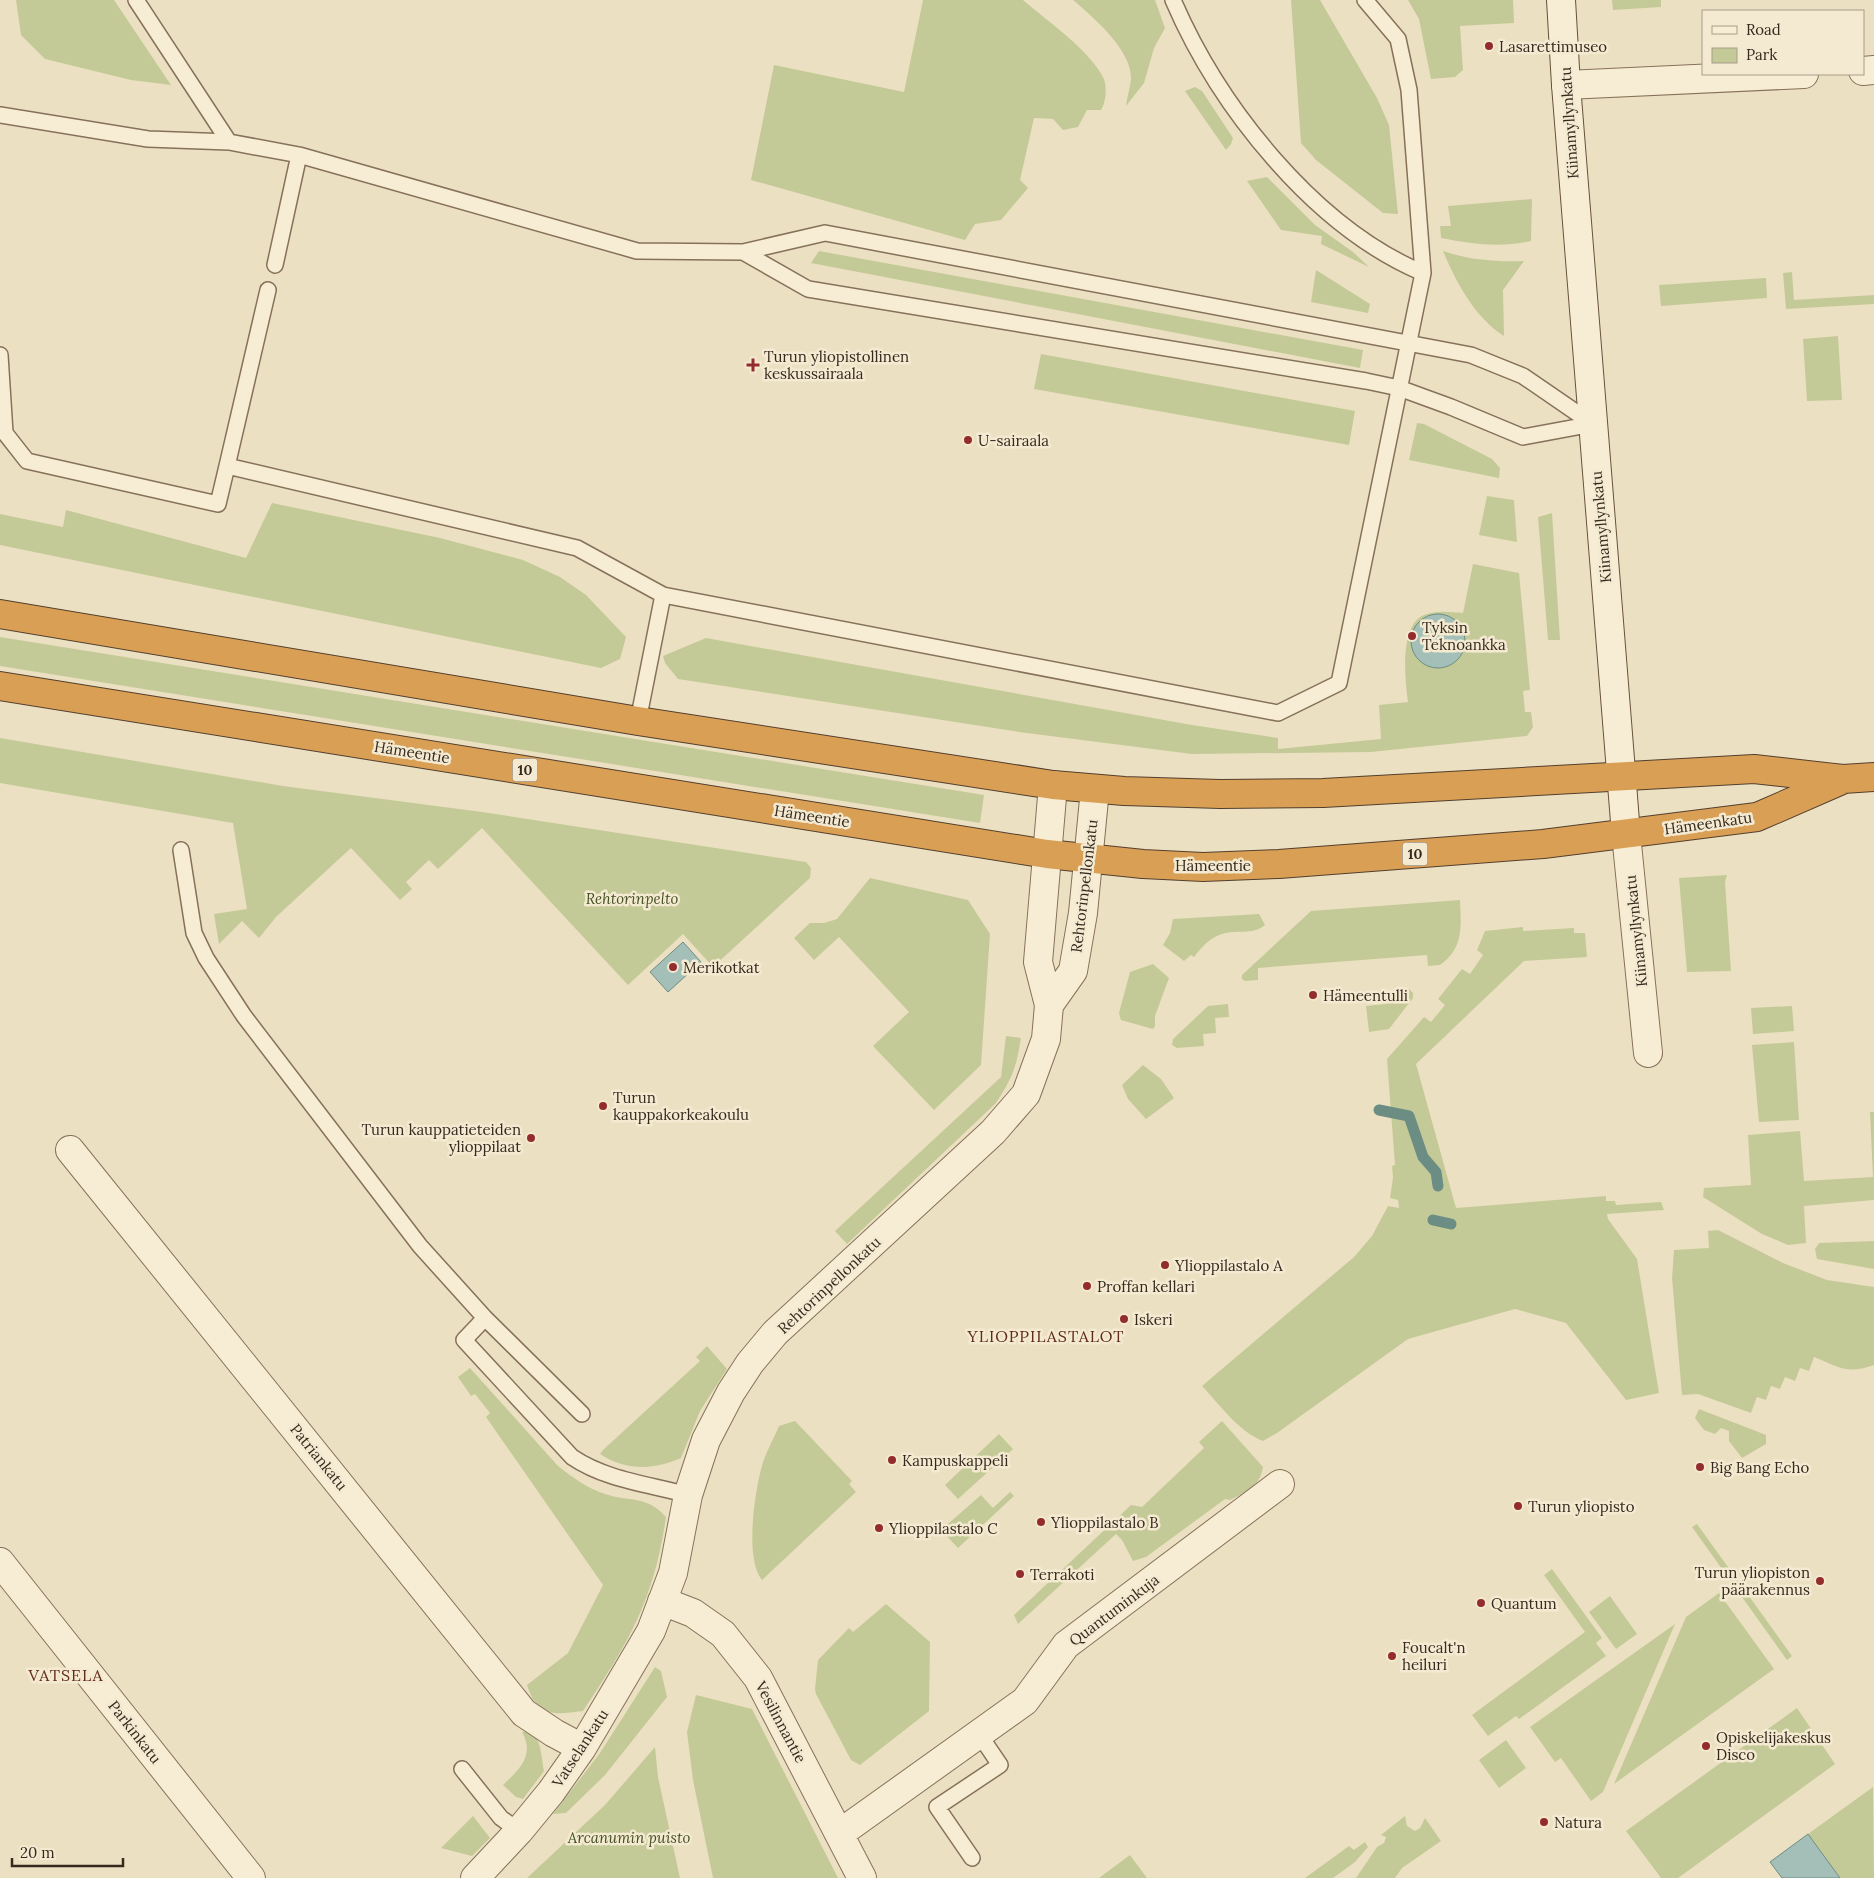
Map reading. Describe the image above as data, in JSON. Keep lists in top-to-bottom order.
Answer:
{
  "streets": {
    "highway": ["Hämeentie", "10", "Hämeenkatu"],
    "street": [
      "Kiinamyllynkatu",
      "Rehtorinpellonkatu",
      "Patriankatu",
      "Quantuminkuja",
      "Vesilinnantie",
      "Parkinkatu",
      "Vatselankatu"
    ]
  },
  "crossings": [
    ["Kiinamyllynkatu", "Hämeentie"],
    ["Kiinamyllynkatu", "10"],
    ["Kiinamyllynkatu", "Hämeenkatu"],
    ["Hämeentie", "Hämeenkatu"],
    ["Hämeentie", "Rehtorinpellonkatu"],
    ["10", "Hämeenkatu"],
    ["10", "Rehtorinpellonkatu"],
    ["Rehtorinpellonkatu", "Vesilinnantie"],
    ["Rehtorinpellonkatu", "Vatselankatu"],
    ["Patriankatu", "Vatselankatu"],
    ["Quantuminkuja", "Vesilinnantie"],
    ["Vesilinnantie", "Vatselankatu"]
  ],
  "districts": ["YLIOPPILASTALOT", "VATSELA"],
  "parks": ["Rehtorinpelto", "Arcanumin puisto"],
  "places": {
    "other": [
      "Lasarettimuseo",
      "U-sairaala",
      "Tyksin Teknoankka",
      "Merikotkat",
      "Hämeentulli",
      "Turun kauppakorkeakoulu",
      "Turun kauppatieteiden ylioppilaat",
      "Ylioppilastalo A",
      "Proffan kellari",
      "Iskeri",
      "Kampuskappeli",
      "Big Bang Echo",
      "Turun yliopisto",
      "Ylioppilastalo B",
      "Ylioppilastalo C",
      "Terrakoti",
      "Turun yliopiston päärakennus",
      "Quantum",
      "Foucalt'n heiluri",
      "Opiskelijakeskus Disco",
      "Natura"
    ],
    "health": ["Turun yliopistollinen keskussairaala"]
  },
  "legend": ["Road", "Park"],
  "scale_bar": "20 m"
}
